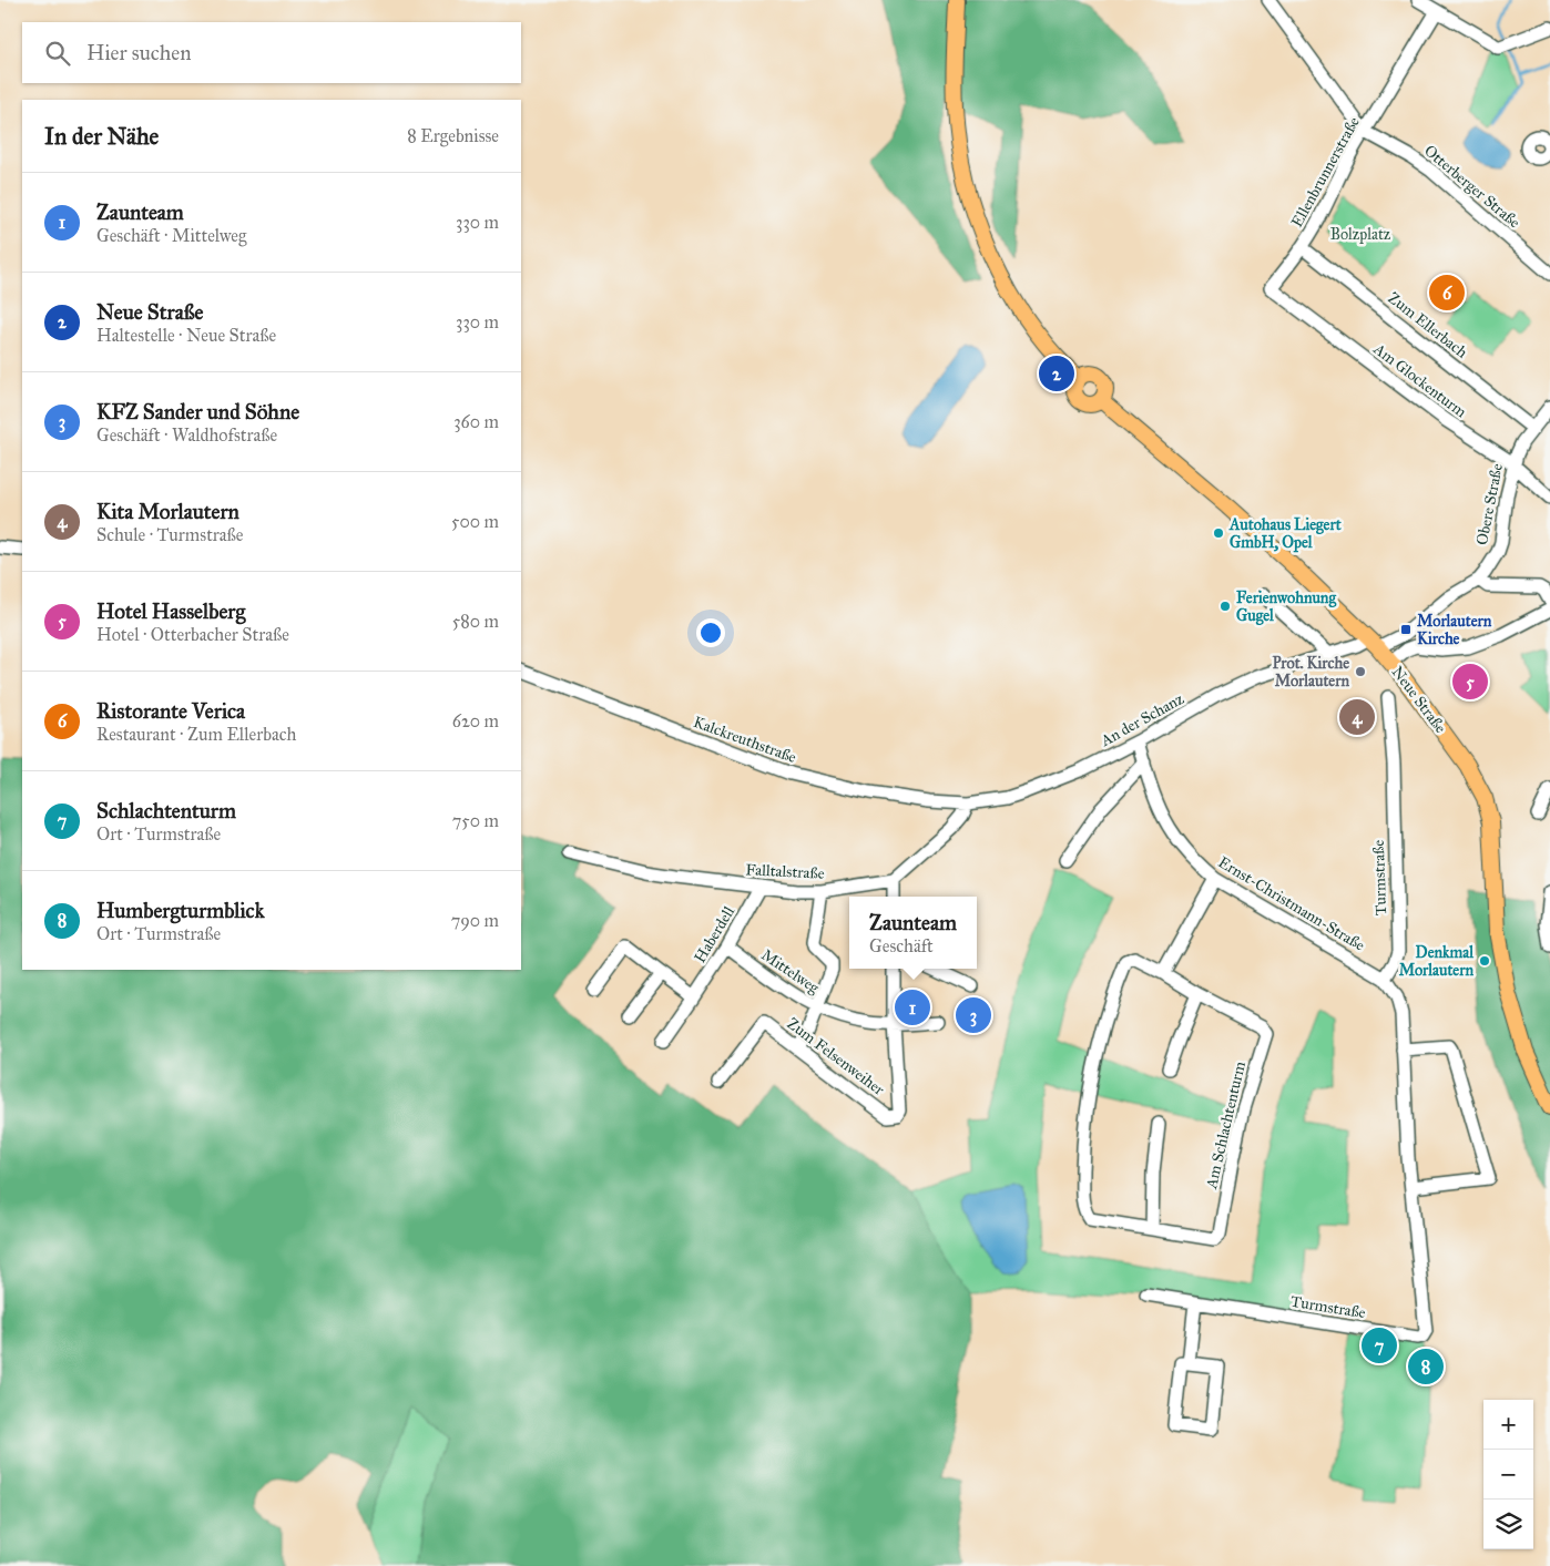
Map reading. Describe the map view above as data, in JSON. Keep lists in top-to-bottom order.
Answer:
{
  "streets": {
    "main road": ["Neue Straße"],
    "street": [
      "Ellenbrunnerstraße",
      "Otterberger Straße",
      "Zum Ellerbach",
      "Am Glockenturm",
      "Obere Straße",
      "An der Schanz",
      "Kalckreuthstraße",
      "Falltalstraße",
      "Turmstraße",
      "Ernst-Christmann-Straße",
      "Haberdell",
      "Mittelweg",
      "Zum Felsenweiher",
      "Am Schlachtenturm"
    ]
  },
  "crossings": [
    ["Ellenbrunnerstraße", "Otterberger Straße"],
    ["Ellenbrunnerstraße", "Zum Ellerbach"],
    ["Ellenbrunnerstraße", "Am Glockenturm"],
    ["Zum Ellerbach", "Obere Straße"],
    ["Am Glockenturm", "Obere Straße"],
    ["Obere Straße", "Neue Straße"],
    ["Obere Straße", "An der Schanz"],
    ["Neue Straße", "An der Schanz"],
    ["An der Schanz", "Kalckreuthstraße"],
    ["An der Schanz", "Ernst-Christmann-Straße"],
    ["Falltalstraße", "Haberdell"],
    ["Turmstraße", "Ernst-Christmann-Straße"],
    ["Haberdell", "Mittelweg"],
    ["Mittelweg", "Zum Felsenweiher"]
  ],
  "parks": ["Bolzplatz"],
  "places": {
    "other": [
      "Autohaus Liegert GmbH, Opel",
      "Ferienwohnung Gugel",
      "Prot. Kirche Morlautern",
      "Denkmal Morlautern"
    ],
    "transit": ["Morlautern Kirche"]
  },
  "page": {
    "search": "Hier suchen",
    "heading": ["In der Nähe", "8 Ergebnisse"],
    "list": [
      {
        "mark": "1",
        "name": "Zaunteam",
        "note": "Geschäft · Mittelweg",
        "value": "330 m"
      },
      {
        "mark": "2",
        "name": "Neue Straße",
        "note": "Haltestelle · Neue Straße",
        "value": "330 m"
      },
      {
        "mark": "3",
        "name": "KFZ Sander und Söhne",
        "note": "Geschäft · Waldhofstraße",
        "value": "360 m"
      },
      {
        "mark": "4",
        "name": "Kita Morlautern",
        "note": "Schule · Turmstraße",
        "value": "500 m"
      },
      {
        "mark": "5",
        "name": "Hotel Hasselberg",
        "note": "Hotel · Otterbacher Straße",
        "value": "580 m"
      },
      {
        "mark": "6",
        "name": "Ristorante Verica",
        "note": "Restaurant · Zum Ellerbach",
        "value": "620 m"
      },
      {
        "mark": "7",
        "name": "Schlachtenturm",
        "note": "Ort · Turmstraße",
        "value": "750 m"
      },
      {
        "mark": "8",
        "name": "Humbergturmblick",
        "note": "Ort · Turmstraße",
        "value": "790 m"
      }
    ],
    "pins": [
      "6",
      "2",
      "5",
      "4",
      "1",
      "3",
      "7",
      "8"
    ],
    "popup": ["Zaunteam", "Geschäft"],
    "map_buttons": ["+", "−"]
  }
}
